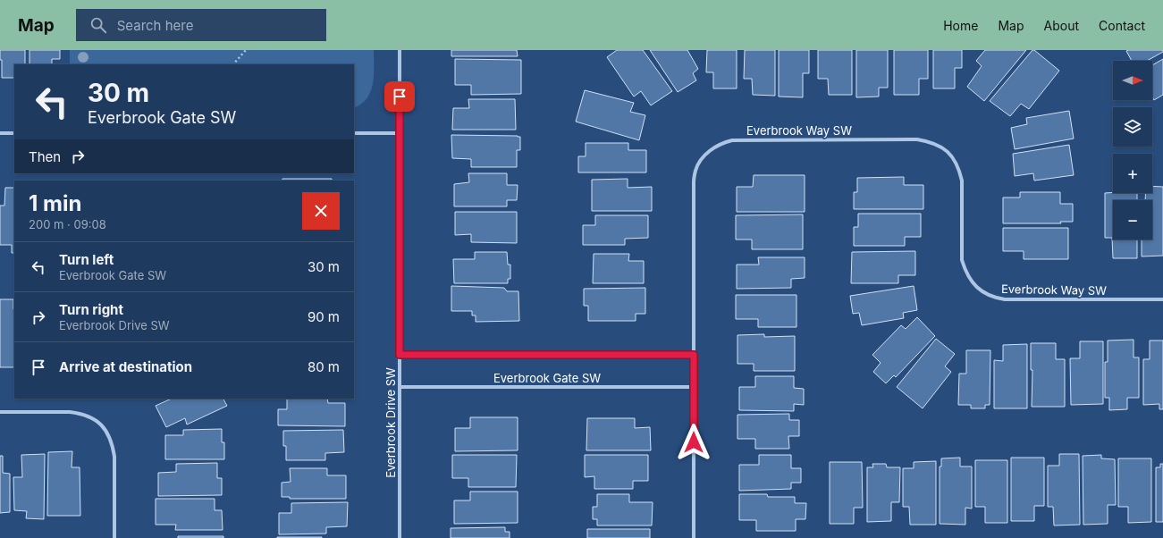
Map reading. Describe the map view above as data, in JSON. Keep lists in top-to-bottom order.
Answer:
{
  "streets": {
    "street": ["Everbrook Way SW", "Everbrook Gate SW", "Everbrook Drive SW"]
  },
  "crossings": [
    ["Everbrook Way SW", "Everbrook Gate SW"],
    ["Everbrook Gate SW", "Everbrook Drive SW"]
  ],
  "north": "right",
  "page": {
    "header": "Map",
    "search": "Search here",
    "nav": [
      "Home",
      "Map",
      "About",
      "Contact"
    ],
    "map_buttons": ["+", "−"],
    "turn": ["30 m", "Everbrook Gate SW"],
    "then": "Then",
    "heading": ["1 min", "200 m · 09:08"],
    "list": [
      {
        "name": "Turn left",
        "note": "Everbrook Gate SW",
        "value": "30 m"
      },
      {
        "name": "Turn right",
        "note": "Everbrook Drive SW",
        "value": "90 m"
      },
      {
        "name": "Arrive at destination",
        "value": "80 m"
      }
    ]
  }
}
